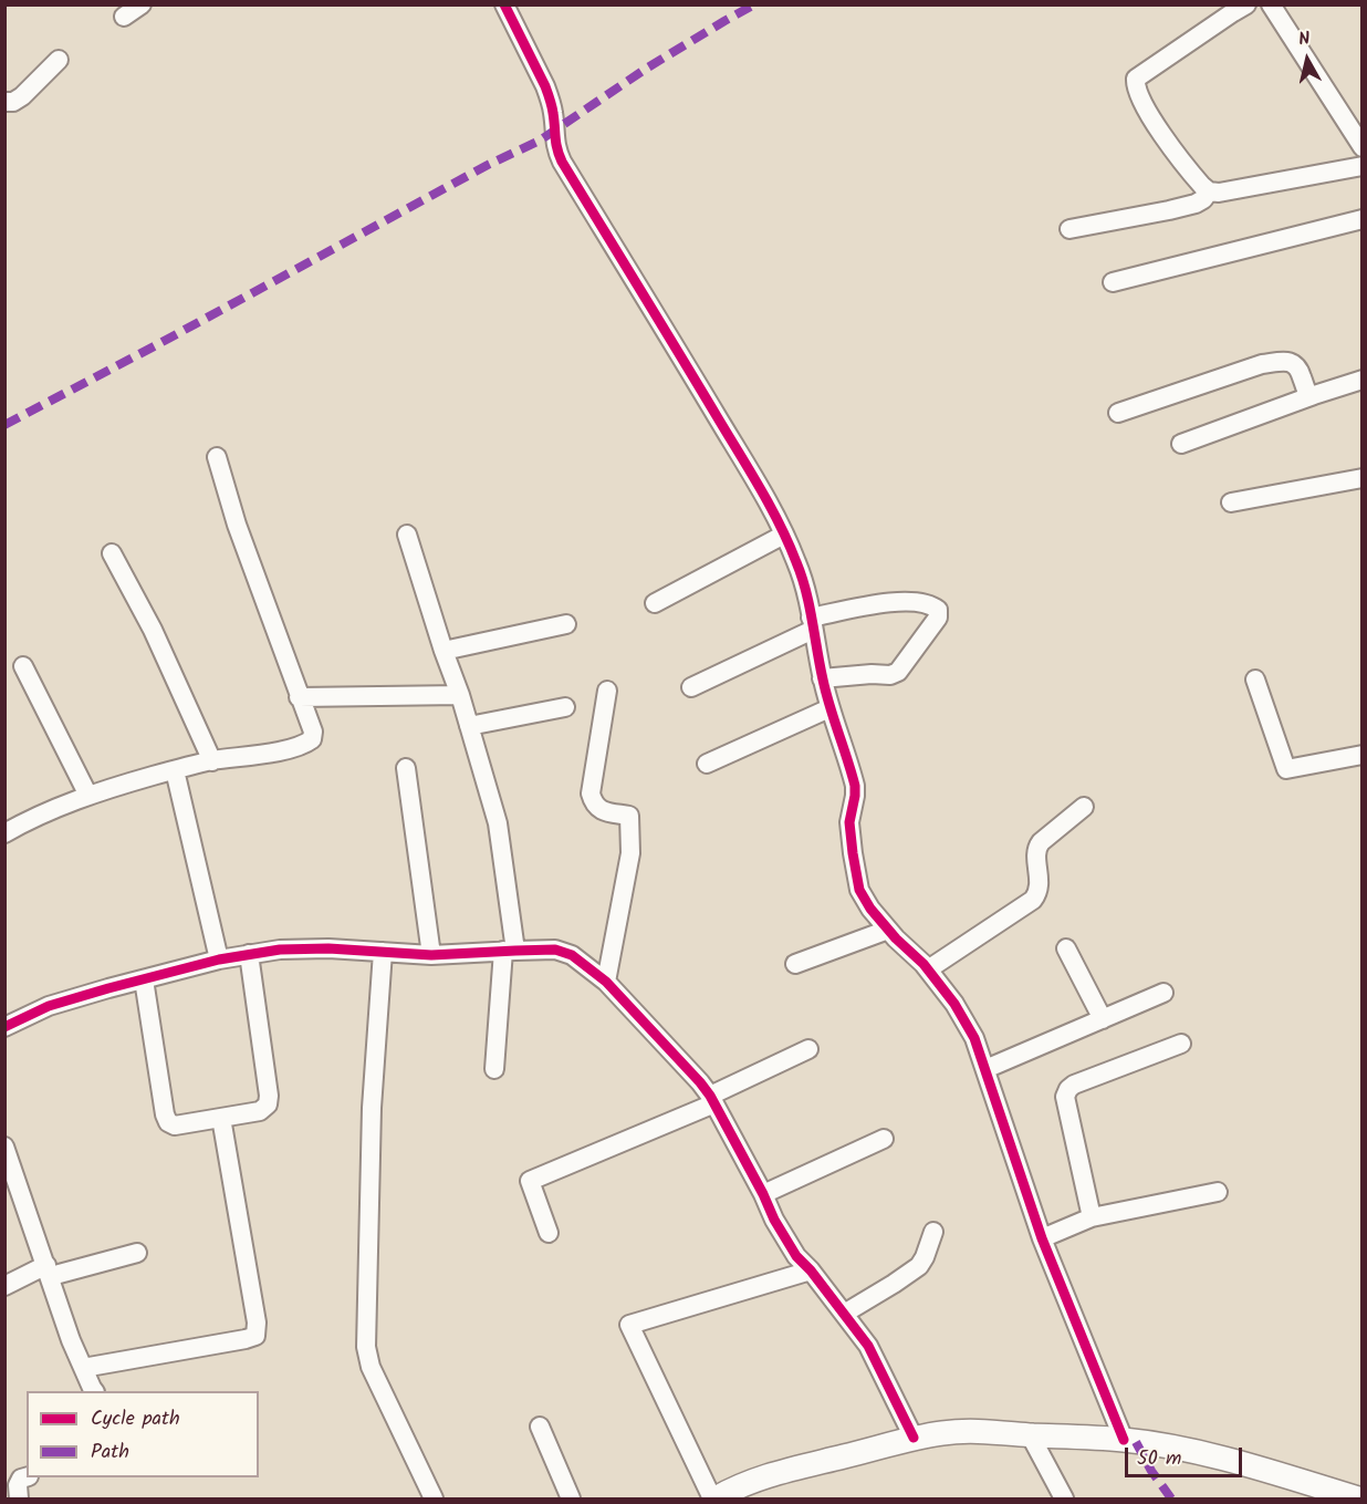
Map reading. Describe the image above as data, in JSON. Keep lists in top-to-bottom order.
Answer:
{
  "legend": ["Cycle path", "Path"],
  "scale_bar": "50 m",
  "north": "top"
}
